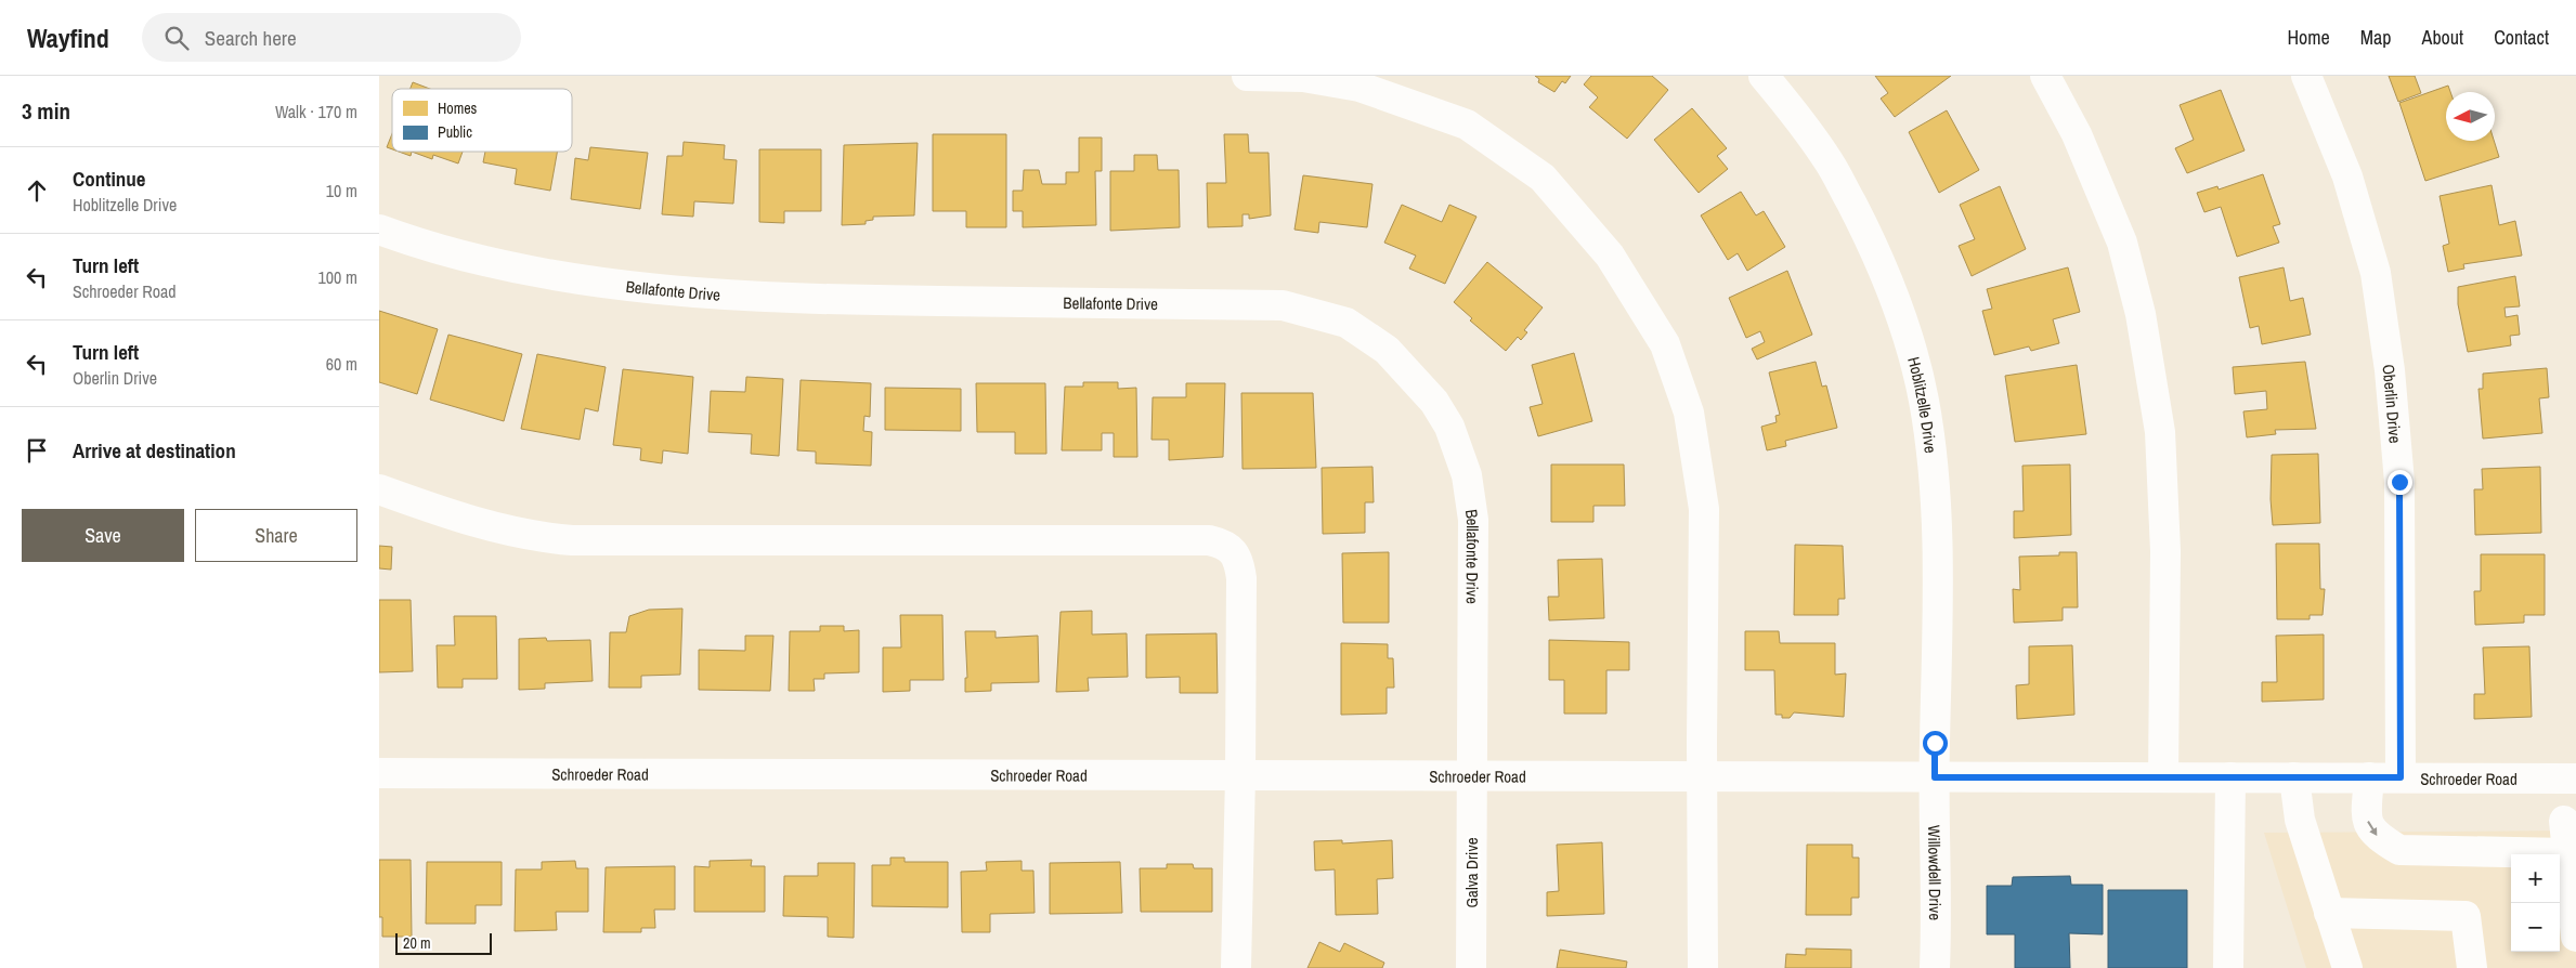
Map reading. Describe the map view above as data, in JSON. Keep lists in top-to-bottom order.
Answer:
{
  "streets": {
    "street": [
      "Bellafonte Drive",
      "Oberlin Drive",
      "Hoblitzelle Drive",
      "Schroeder Road",
      "Galva Drive",
      "Willowdell Drive"
    ]
  },
  "crossings": [
    ["Bellafonte Drive", "Schroeder Road"],
    ["Bellafonte Drive", "Galva Drive"],
    ["Oberlin Drive", "Schroeder Road"],
    ["Hoblitzelle Drive", "Schroeder Road"],
    ["Hoblitzelle Drive", "Willowdell Drive"],
    ["Schroeder Road", "Galva Drive"],
    ["Schroeder Road", "Willowdell Drive"]
  ],
  "legend": ["Homes", "Public"],
  "scale_bar": "20 m",
  "north": "left",
  "page": {
    "header": "Wayfind",
    "search": "Search here",
    "nav": [
      "Home",
      "Map",
      "About",
      "Contact"
    ],
    "heading": ["3 min", "Walk · 170 m"],
    "list": [
      ["Continue", "Hoblitzelle Drive", "10 m"],
      ["Turn left", "Schroeder Road", "100 m"],
      ["Turn left", "Oberlin Drive", "60 m"],
      "Arrive at destination"
    ],
    "buttons": ["Save", "Share"],
    "map_buttons": ["+", "−"],
    "scale": "20 m"
  }
}
